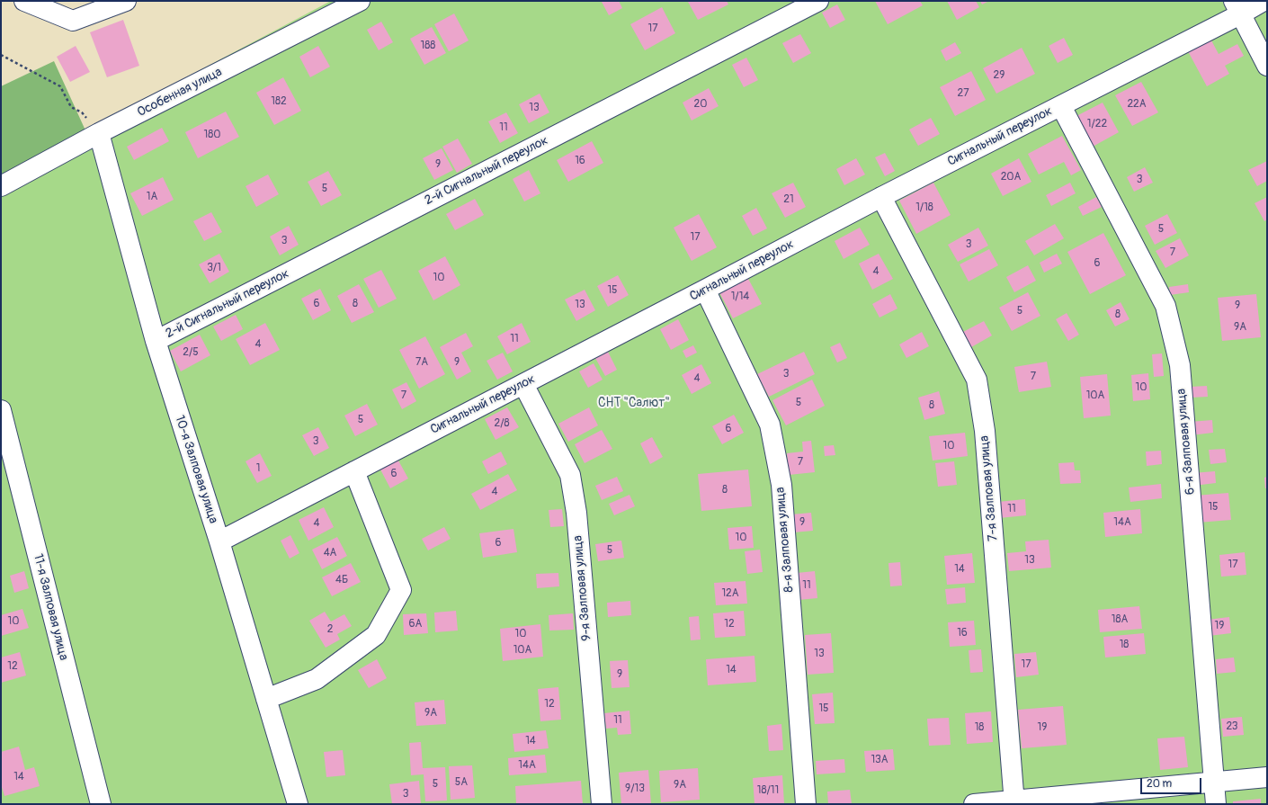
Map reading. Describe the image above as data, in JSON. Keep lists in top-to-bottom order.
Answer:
{
  "streets": {
    "street": [
      "Особенная улица",
      "Сигнальный переулок",
      "2-й Сигнальный переулок",
      "6-я Залповая улица",
      "10-я Залповая улица",
      "7-я Залповая улица",
      "8-я Залповая улица",
      "9-я Залповая улица",
      "11-я Залповая улица"
    ]
  },
  "crossings": [
    ["Особенная улица", "10-я Залповая улица"],
    ["Сигнальный переулок", "6-я Залповая улица"],
    ["Сигнальный переулок", "10-я Залповая улица"],
    ["Сигнальный переулок", "7-я Залповая улица"],
    ["Сигнальный переулок", "8-я Залповая улица"],
    ["Сигнальный переулок", "9-я Залповая улица"],
    ["2-й Сигнальный переулок", "10-я Залповая улица"]
  ],
  "parks": ["СНТ \"Салют\""],
  "house_numbers": [
    "17",
    "188",
    "29",
    "27",
    "182",
    "20",
    "22А",
    "13",
    "1/22",
    "11",
    "180",
    "16",
    "9",
    "20А",
    "3",
    "5",
    "1А",
    "21",
    "1/18",
    "5",
    "17",
    "3",
    "3",
    "7",
    "6",
    "3/1",
    "4",
    "10",
    "15",
    "1/14",
    "6",
    "8",
    "13",
    "9",
    "5",
    "8",
    "9А",
    "11",
    "4",
    "2/5",
    "7А",
    "9",
    "3",
    "7",
    "4",
    "10",
    "7",
    "10А",
    "5",
    "8",
    "5",
    "2/8",
    "6",
    "3",
    "10",
    "7",
    "1",
    "6",
    "8",
    "4",
    "15",
    "11",
    "9",
    "14А",
    "4",
    "10",
    "6",
    "5",
    "4А",
    "13",
    "17",
    "14",
    "4Б",
    "11",
    "12А",
    "18А",
    "10",
    "6А",
    "12",
    "19",
    "2",
    "16",
    "10",
    "18",
    "10А",
    "13",
    "17",
    "12",
    "14",
    "9",
    "12",
    "15",
    "9А",
    "11",
    "23",
    "18",
    "19",
    "14",
    "13А",
    "14А",
    "14",
    "5А",
    "5",
    "9А",
    "9/13",
    "18/11",
    "3"
  ],
  "scale_bar": "20 m"
}
